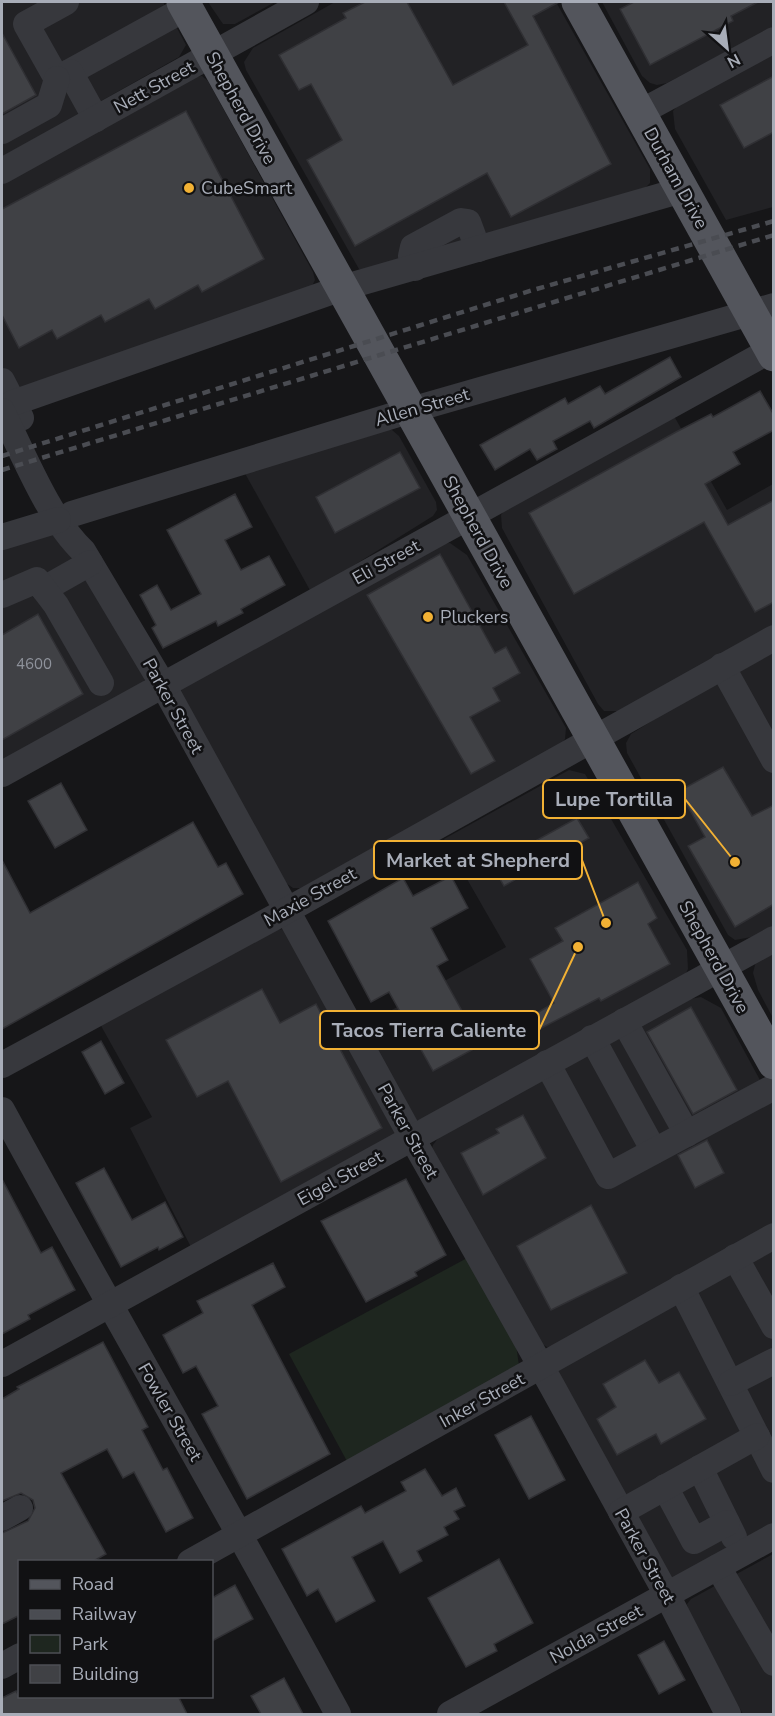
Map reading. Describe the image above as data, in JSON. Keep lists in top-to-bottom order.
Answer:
{
  "streets": {
    "main road": ["Shepherd Drive", "Durham Drive"],
    "street": [
      "Nett Street",
      "Allen Street",
      "Eli Street",
      "Parker Street",
      "Maxie Street",
      "Eigel Street",
      "Inker Street",
      "Fowler Street",
      "Nolda Street"
    ]
  },
  "crossings": [
    ["Nett Street", "Shepherd Drive"],
    ["Shepherd Drive", "Allen Street"],
    ["Shepherd Drive", "Eli Street"],
    ["Shepherd Drive", "Maxie Street"],
    ["Shepherd Drive", "Eigel Street"],
    ["Durham Drive", "Allen Street"],
    ["Durham Drive", "Eli Street"],
    ["Allen Street", "Parker Street"],
    ["Eli Street", "Parker Street"],
    ["Parker Street", "Maxie Street"],
    ["Parker Street", "Eigel Street"],
    ["Parker Street", "Inker Street"],
    ["Parker Street", "Nolda Street"],
    ["Eigel Street", "Fowler Street"],
    ["Inker Street", "Fowler Street"]
  ],
  "places": [
    "CubeSmart",
    "Pluckers",
    "Lupe Tortilla",
    "Market at Shepherd",
    "Tacos Tierra Caliente"
  ],
  "house_numbers": ["4600"],
  "legend": [
    "Road",
    "Railway",
    "Park",
    "Building"
  ],
  "north": "bottom right"
}
